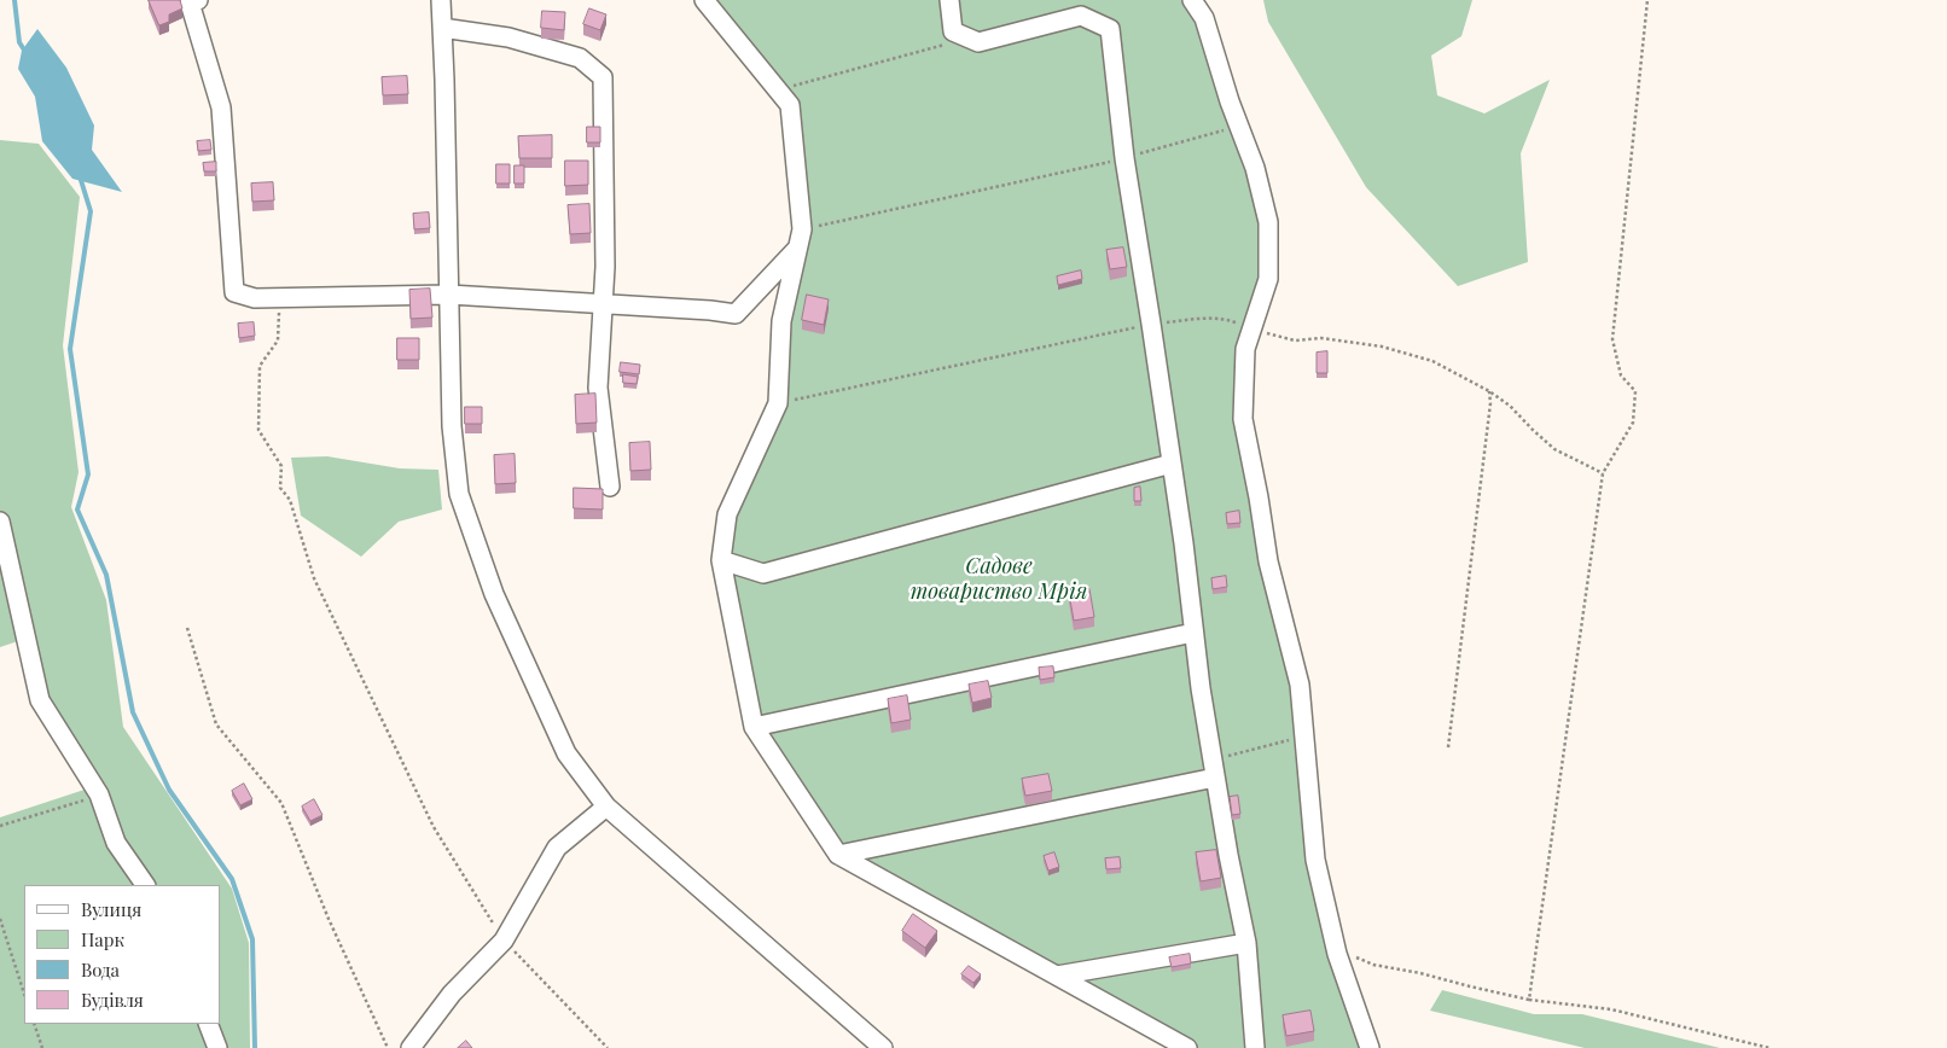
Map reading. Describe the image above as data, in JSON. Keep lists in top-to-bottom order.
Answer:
{
  "parks": ["Садове товариство Мрія"],
  "legend": [
    "Вулиця",
    "Парк",
    "Вода",
    "Будівля"
  ]
}
